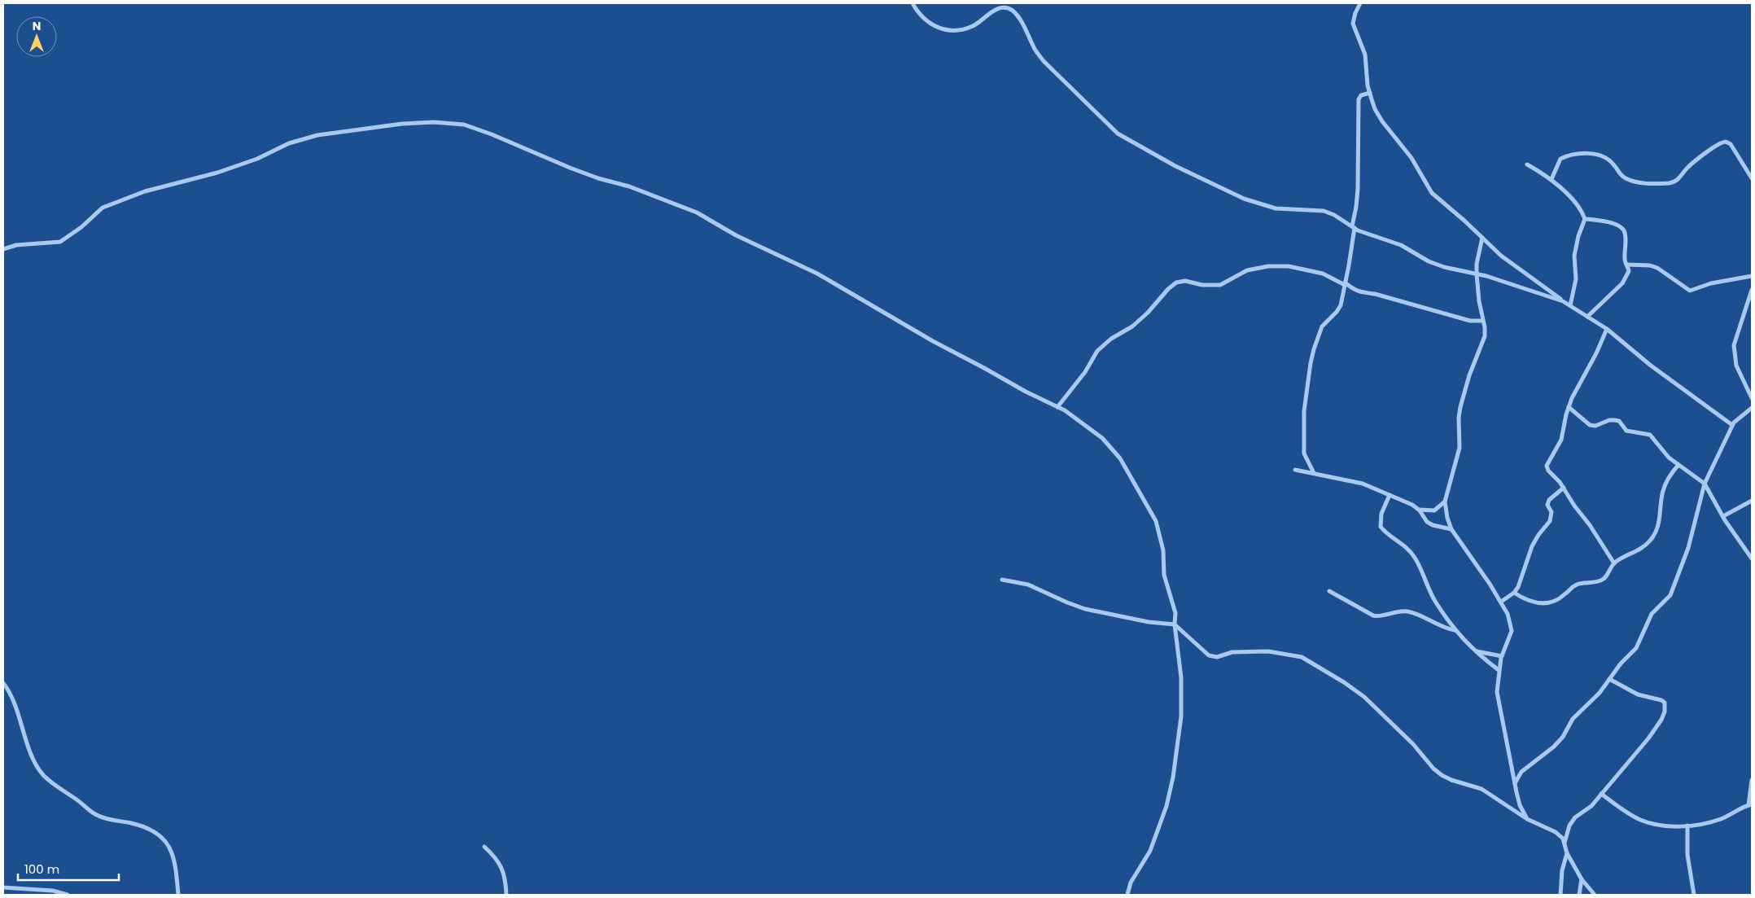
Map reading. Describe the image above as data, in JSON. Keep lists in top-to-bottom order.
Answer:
{
  "scale_bar": "100 m",
  "north": "top"
}
